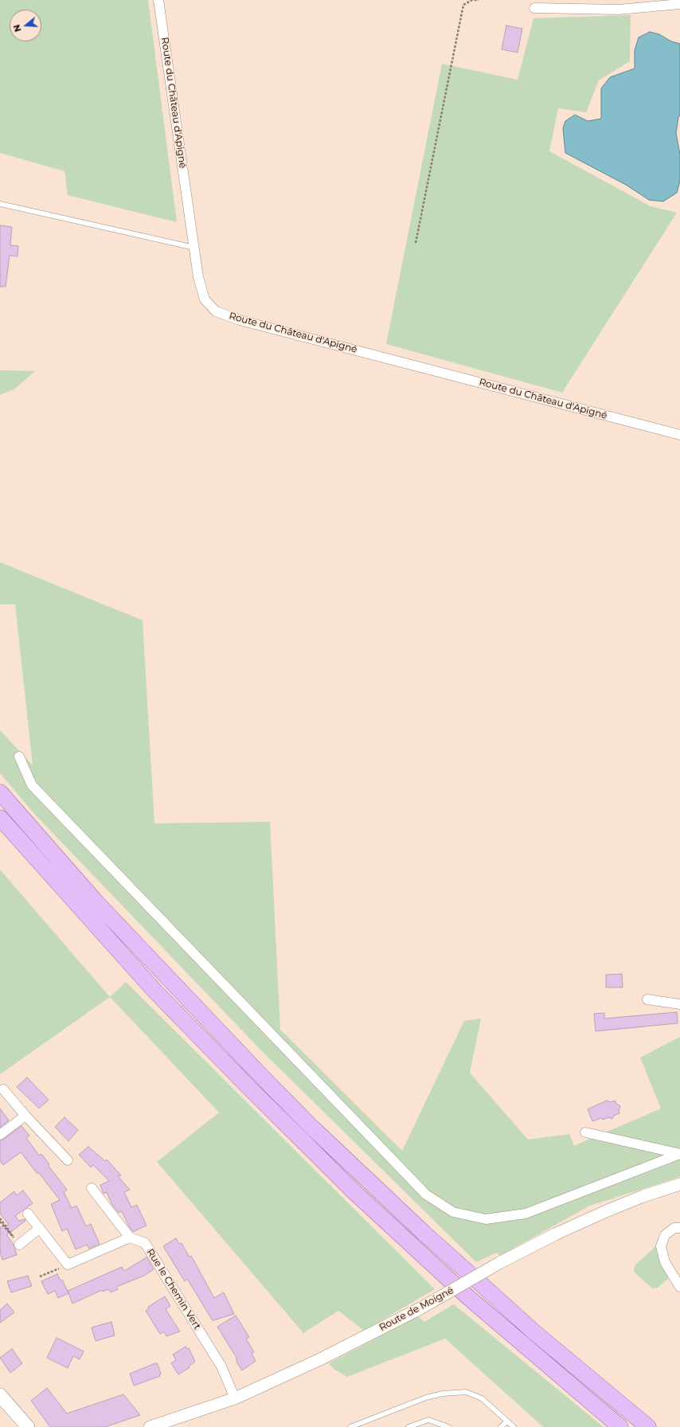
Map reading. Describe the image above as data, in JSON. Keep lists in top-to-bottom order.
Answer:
{
  "streets": {
    "street": ["Route du Château d'Apigné", "Rue le Chemin Vert", "Route de Moigné"]
  },
  "crossings": [
    ["Rue le Chemin Vert", "Route de Moigné"]
  ],
  "north": "left"
}
